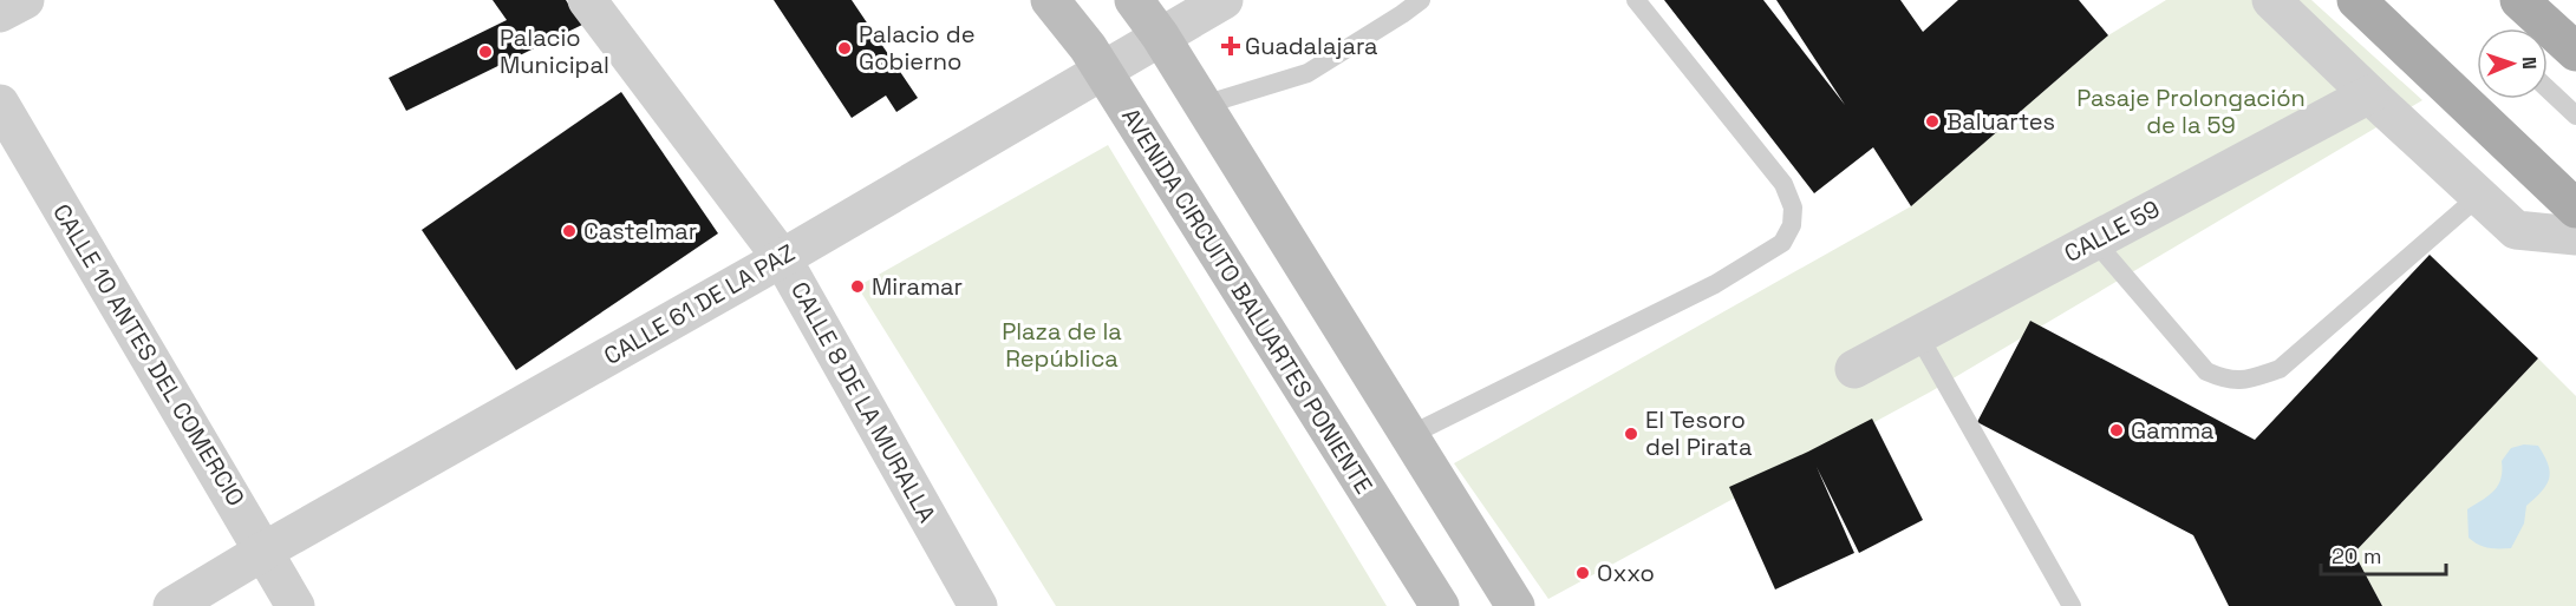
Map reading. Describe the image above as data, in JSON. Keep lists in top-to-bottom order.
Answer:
{
  "streets": {
    "main road": ["AVENIDA CIRCUITO BALUARTES PONIENTE"],
    "street": [
      "CALLE 59",
      "CALLE 61 DE LA PAZ",
      "CALLE 10 ANTES DEL COMERCIO",
      "CALLE 8 DE LA MURALLA"
    ]
  },
  "crossings": [
    ["AVENIDA CIRCUITO BALUARTES PONIENTE", "CALLE 61 DE LA PAZ"],
    ["CALLE 61 DE LA PAZ", "CALLE 10 ANTES DEL COMERCIO"],
    ["CALLE 61 DE LA PAZ", "CALLE 8 DE LA MURALLA"]
  ],
  "parks": ["Pasaje Prolongación de la 59", "Plaza de la República"],
  "places": {
    "health": ["Guadalajara"],
    "other": [
      "Palacio de Gobierno",
      "Palacio Municipal",
      "Baluartes",
      "Castelmar",
      "Miramar",
      "Gamma",
      "El Tesoro del Pirata",
      "Oxxo"
    ]
  },
  "scale_bar": "20 m",
  "north": "right"
}
